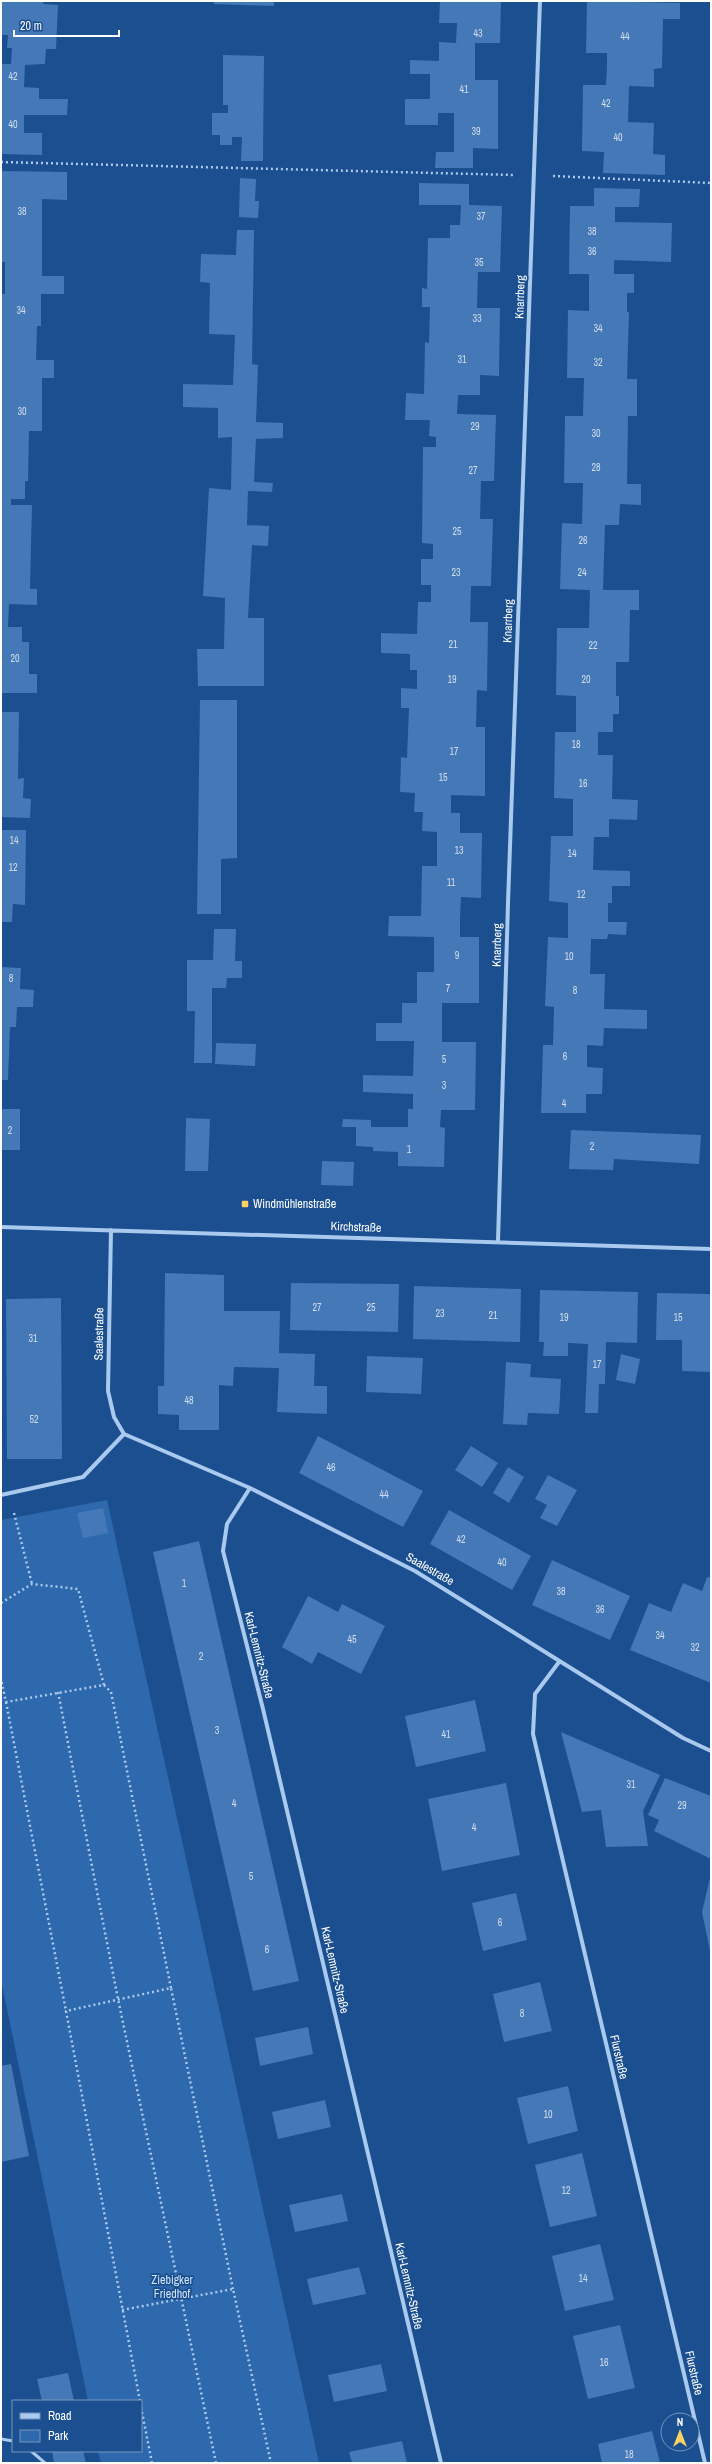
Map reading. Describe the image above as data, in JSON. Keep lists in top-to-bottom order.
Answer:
{
  "streets": {
    "street": [
      "Knarrberg",
      "Kirchstraße",
      "Saalestraße",
      "Karl-Lemnitz-Straße",
      "Flurstraße"
    ]
  },
  "crossings": [
    ["Knarrberg", "Kirchstraße"],
    ["Kirchstraße", "Saalestraße"],
    ["Saalestraße", "Karl-Lemnitz-Straße"],
    ["Saalestraße", "Flurstraße"]
  ],
  "parks": ["Ziebigker Friedhof"],
  "places": {
    "transit": ["Windmühlenstraße"]
  },
  "house_numbers": [
    "43",
    "44",
    "42",
    "41",
    "42",
    "40",
    "39",
    "40",
    "38",
    "37",
    "38",
    "36",
    "35",
    "34",
    "33",
    "34",
    "31",
    "32",
    "30",
    "29",
    "30",
    "28",
    "27",
    "25",
    "26",
    "23",
    "24",
    "21",
    "22",
    "20",
    "19",
    "20",
    "18",
    "17",
    "15",
    "16",
    "14",
    "13",
    "14",
    "12",
    "11",
    "12",
    "9",
    "10",
    "8",
    "7",
    "8",
    "6",
    "5",
    "3",
    "4",
    "2",
    "2",
    "1",
    "27",
    "25",
    "23",
    "21",
    "19",
    "15",
    "31",
    "17",
    "48",
    "52",
    "46",
    "44",
    "42",
    "40",
    "1",
    "38",
    "36",
    "34",
    "45",
    "32",
    "2",
    "3",
    "41",
    "31",
    "4",
    "29",
    "4",
    "5",
    "6",
    "6",
    "8",
    "10",
    "12",
    "14",
    "16",
    "18"
  ],
  "legend": ["Road", "Park"],
  "scale_bar": "20 m",
  "north": "top"
}
